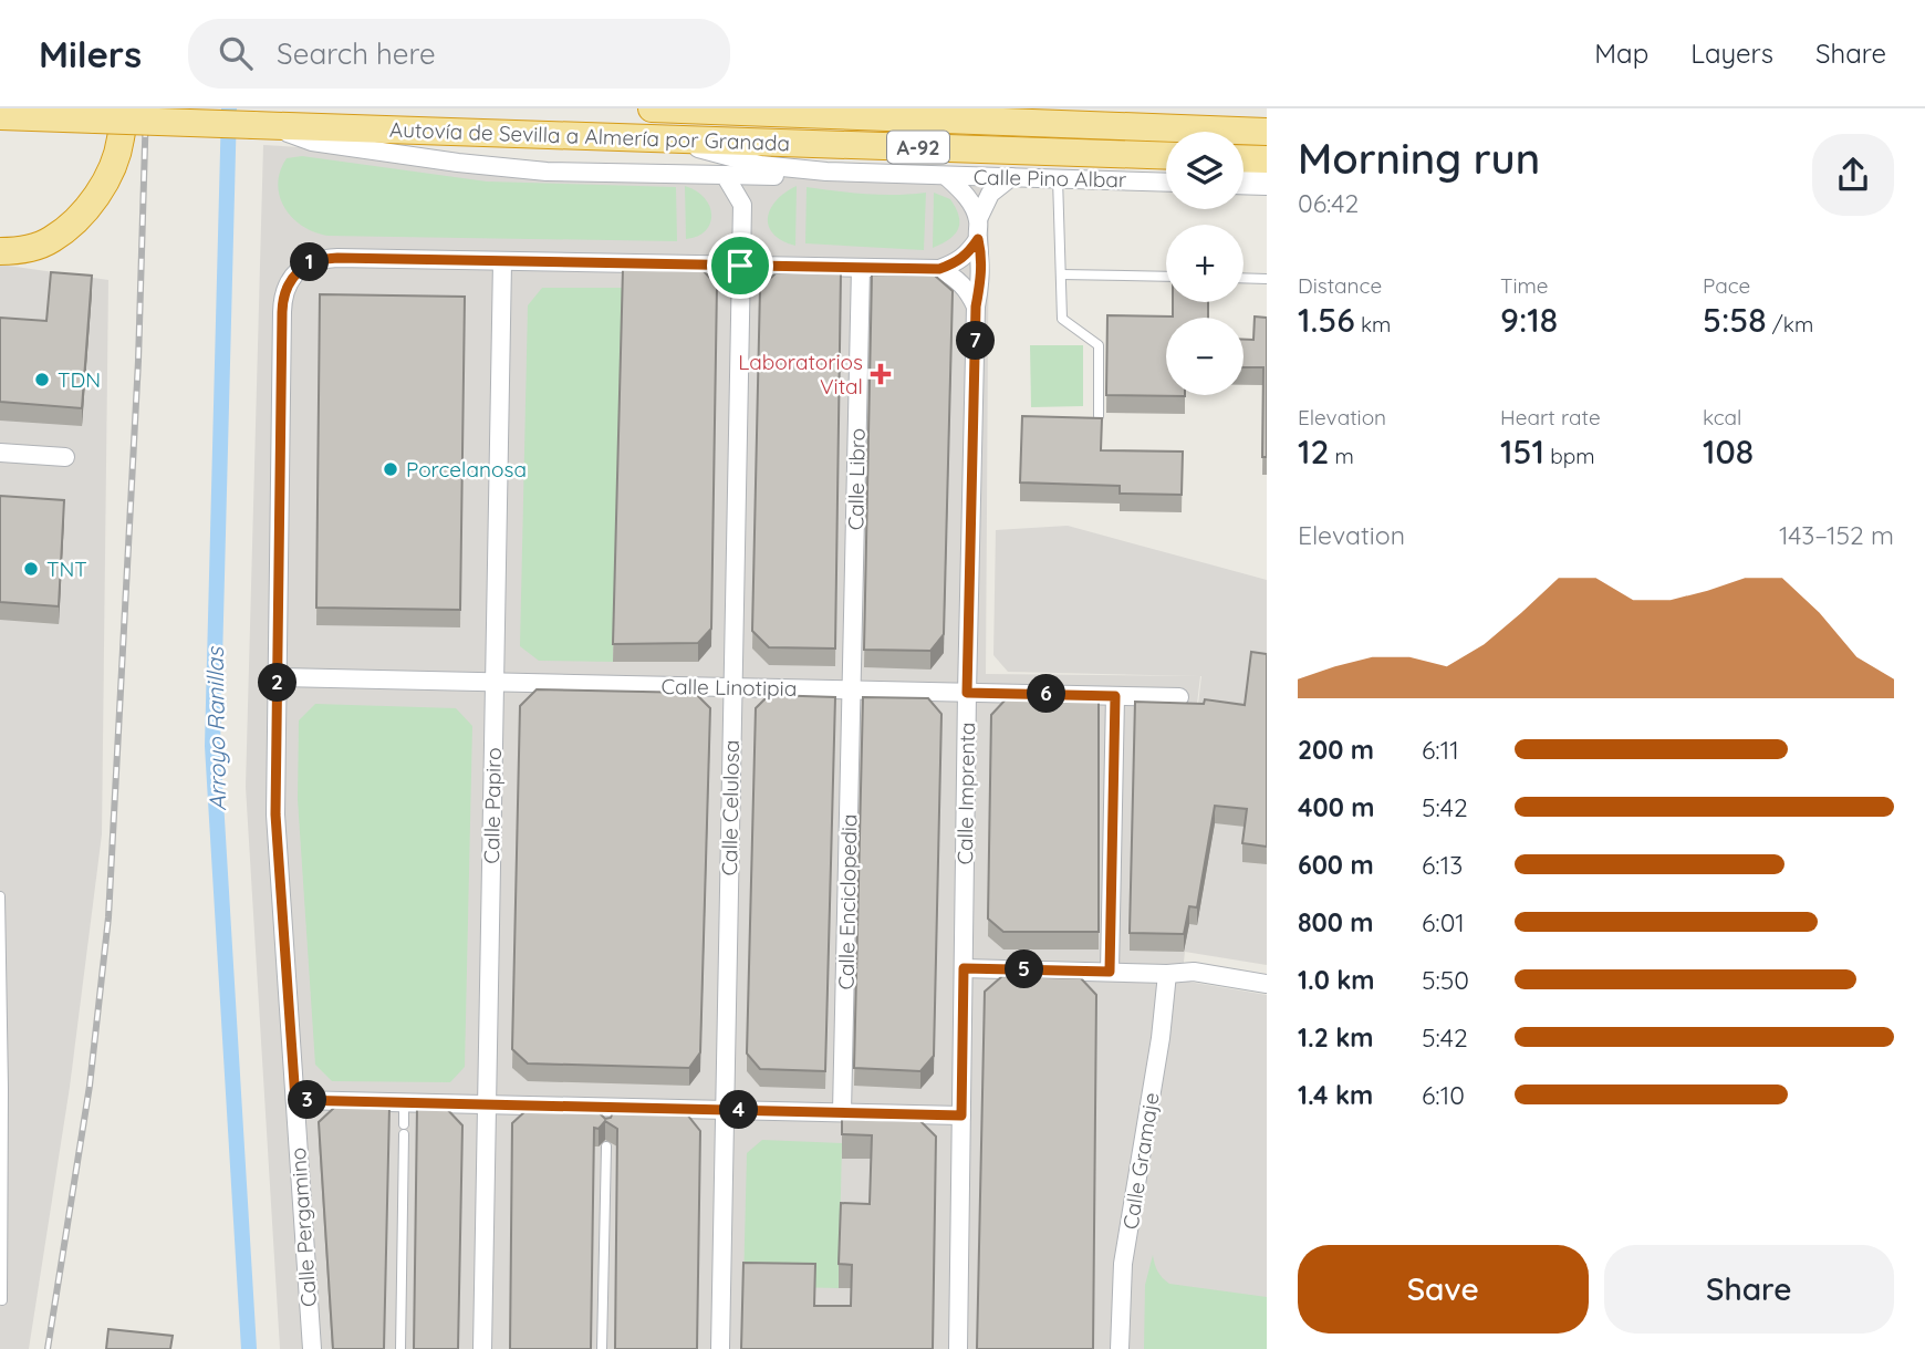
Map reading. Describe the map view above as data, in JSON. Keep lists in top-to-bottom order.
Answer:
{
  "streets": {
    "highway": ["Autovía de Sevilla a Almería por Granada", "A-92"],
    "street": [
      "Calle Pino Albar",
      "Calle Libro",
      "Calle Linotipia",
      "Calle Imprenta",
      "Calle Papiro",
      "Calle Celulosa",
      "Calle Enciclopedia",
      "Calle Gramaje",
      "Calle Pergamino"
    ]
  },
  "crossings": [
    ["Calle Libro", "Calle Linotipia"],
    ["Calle Libro", "Calle Enciclopedia"],
    ["Calle Linotipia", "Calle Imprenta"],
    ["Calle Linotipia", "Calle Papiro"],
    ["Calle Linotipia", "Calle Celulosa"],
    ["Calle Linotipia", "Calle Enciclopedia"],
    ["Calle Linotipia", "Calle Pergamino"],
    ["Calle Papiro", "Calle Pergamino"]
  ],
  "water": ["Arroyo Ranillas"],
  "places": {
    "health": ["Laboratorios Vital"],
    "other": ["TDN", "Porcelanosa", "TNT"]
  },
  "page": {
    "header": "Milers",
    "search": "Search here",
    "nav": ["Map", "Layers", "Share"],
    "heading": ["Morning run", "06:42"],
    "map_buttons": ["+", "−"],
    "stats": [
      ["Distance", "1.56 km"],
      ["Time", "9:18"],
      ["Pace", "5:58 /km"],
      ["Elevation", "12 m"],
      ["Heart rate", "151 bpm"],
      ["kcal", "108"]
    ],
    "pins": [
      "1",
      "7",
      "2",
      "6",
      "5",
      "3",
      "4"
    ],
    "chart": ["Elevation", "143–152 m"],
    "list": [
      {
        "name": "200 m",
        "note": "6:11"
      },
      {
        "name": "400 m",
        "note": "5:42"
      },
      {
        "name": "600 m",
        "note": "6:13"
      },
      {
        "name": "800 m",
        "note": "6:01"
      },
      {
        "name": "1.0 km",
        "note": "5:50"
      },
      {
        "name": "1.2 km",
        "note": "5:42"
      },
      {
        "name": "1.4 km",
        "note": "6:10"
      }
    ],
    "buttons": ["Save", "Share"]
  }
}
